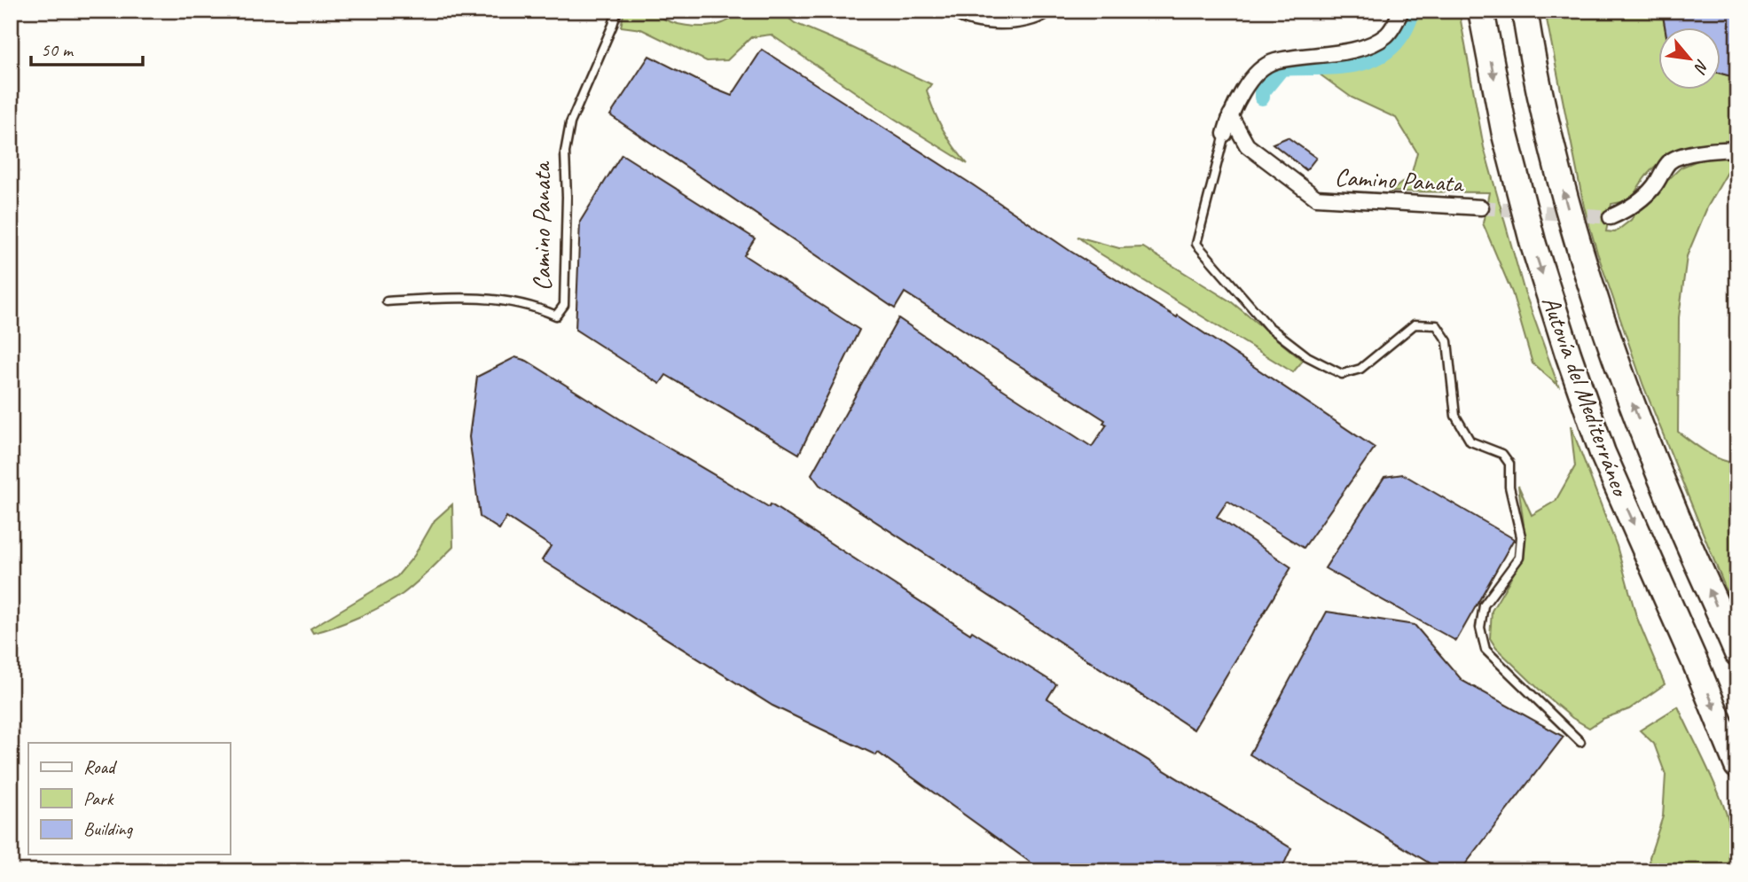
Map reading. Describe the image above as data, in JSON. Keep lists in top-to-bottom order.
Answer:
{
  "streets": {
    "highway": ["Autovía del Mediterráneo"],
    "street": ["Camino Panata"]
  },
  "legend": ["Road", "Park", "Building"],
  "scale_bar": "50 m",
  "north": "bottom right"
}
